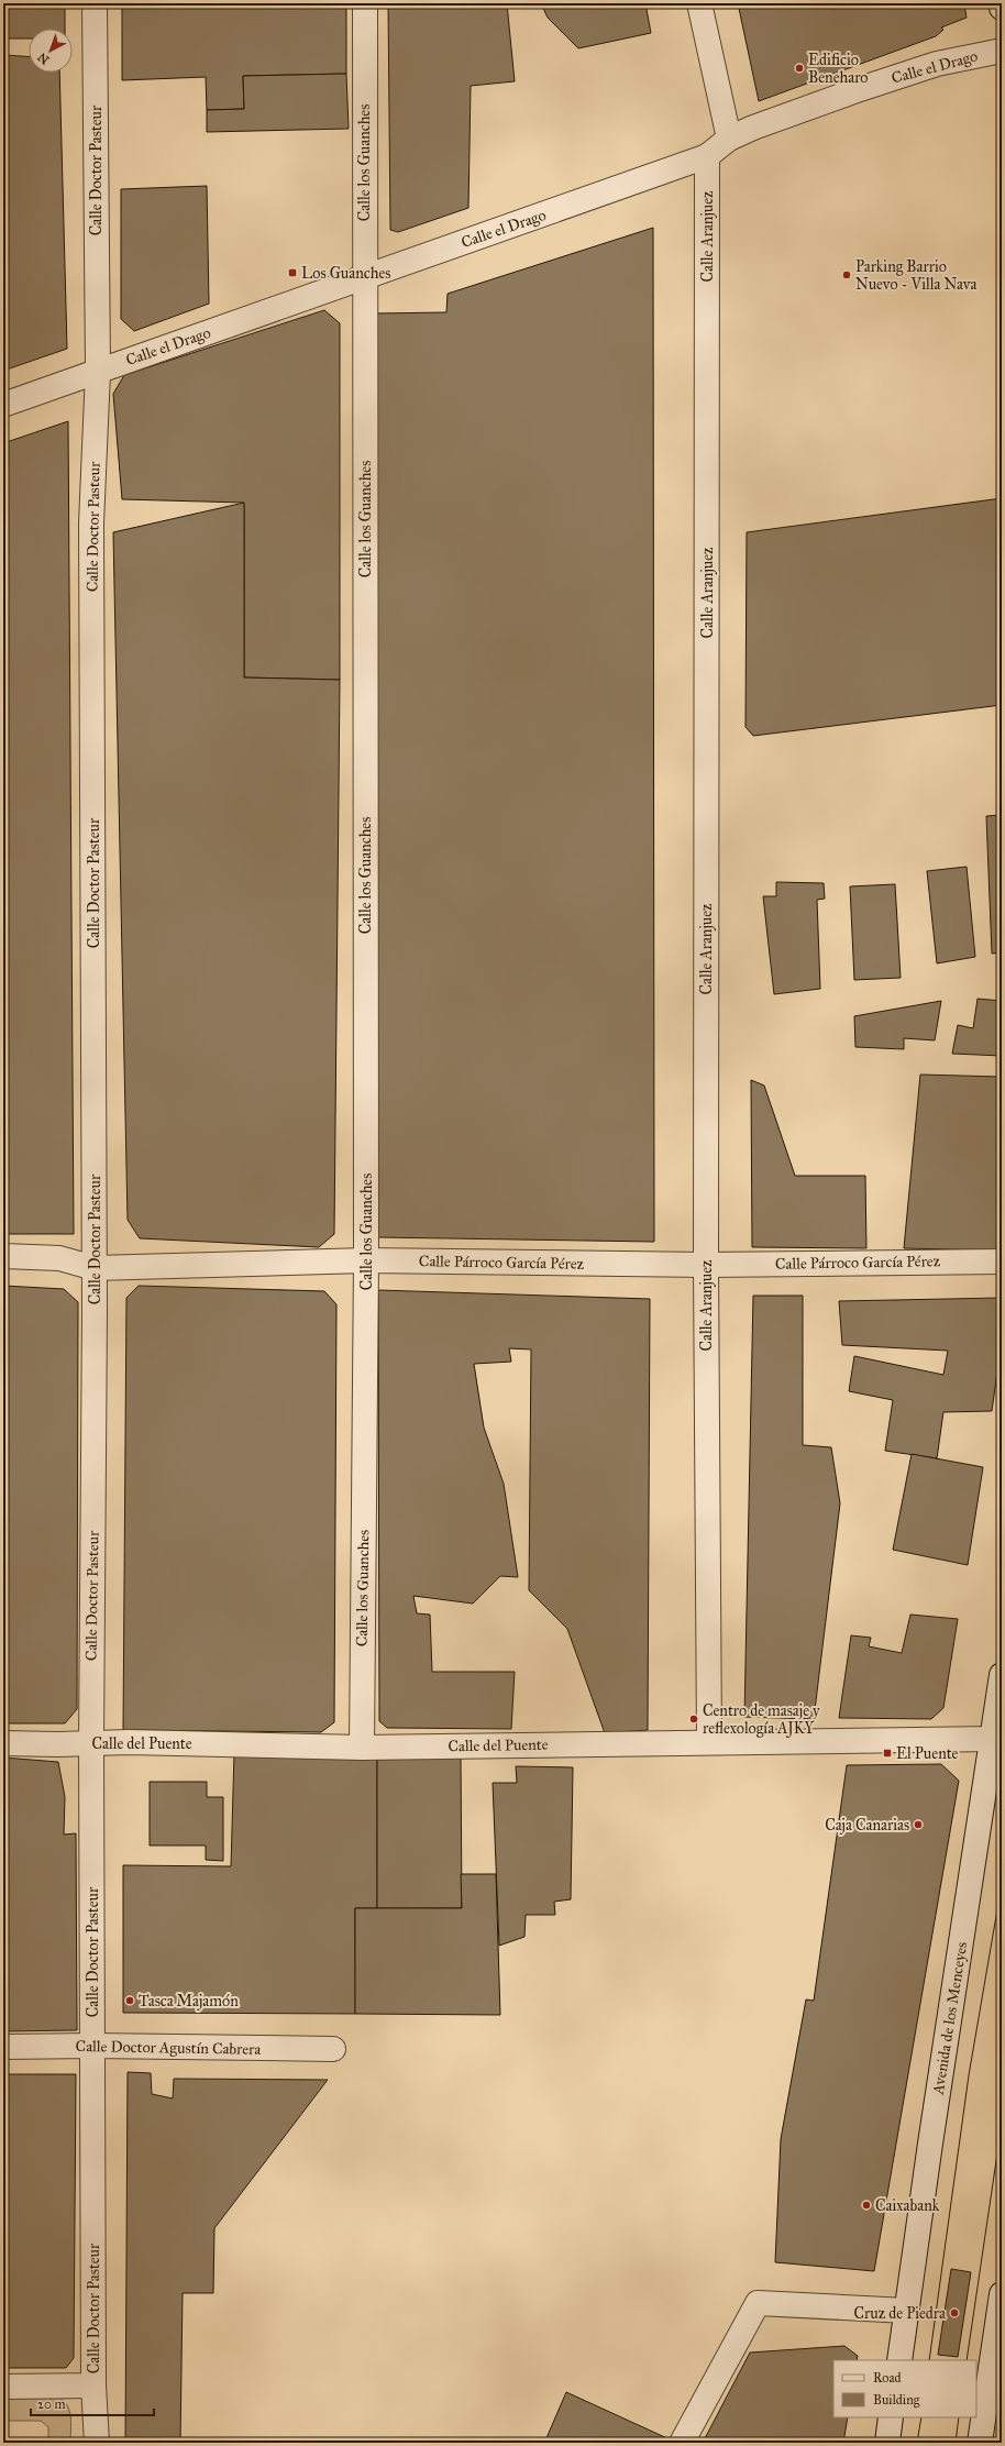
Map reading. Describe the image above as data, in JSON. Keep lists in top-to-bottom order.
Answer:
{
  "streets": {
    "street": [
      "Calle el Drago",
      "Calle los Guanches",
      "Calle Doctor Pasteur",
      "Calle Aranjuez",
      "Calle Párroco García Pérez",
      "Calle del Puente",
      "Avenida de los Menceyes",
      "Calle Doctor Agustín Cabrera"
    ]
  },
  "crossings": [
    ["Calle el Drago", "Calle los Guanches"],
    ["Calle el Drago", "Calle Doctor Pasteur"],
    ["Calle el Drago", "Calle Aranjuez"],
    ["Calle los Guanches", "Calle Párroco García Pérez"],
    ["Calle los Guanches", "Calle del Puente"],
    ["Calle Doctor Pasteur", "Calle Párroco García Pérez"],
    ["Calle Doctor Pasteur", "Calle del Puente"],
    ["Calle Doctor Pasteur", "Calle Doctor Agustín Cabrera"],
    ["Calle Aranjuez", "Calle Párroco García Pérez"],
    ["Calle Aranjuez", "Calle del Puente"],
    ["Calle del Puente", "Avenida de los Menceyes"]
  ],
  "places": {
    "other": [
      "Edificio Beneharo",
      "Parking Barrio Nuevo - Villa Nava",
      "Centro de masaje y reflexología AJKY",
      "Caja Canarias",
      "Tasca Majamón",
      "Caixabank",
      "Cruz de Piedra"
    ],
    "transit": ["Los Guanches", "El Puente"]
  },
  "legend": ["Road", "Building"],
  "scale_bar": "20 m",
  "north": "bottom left"
}
